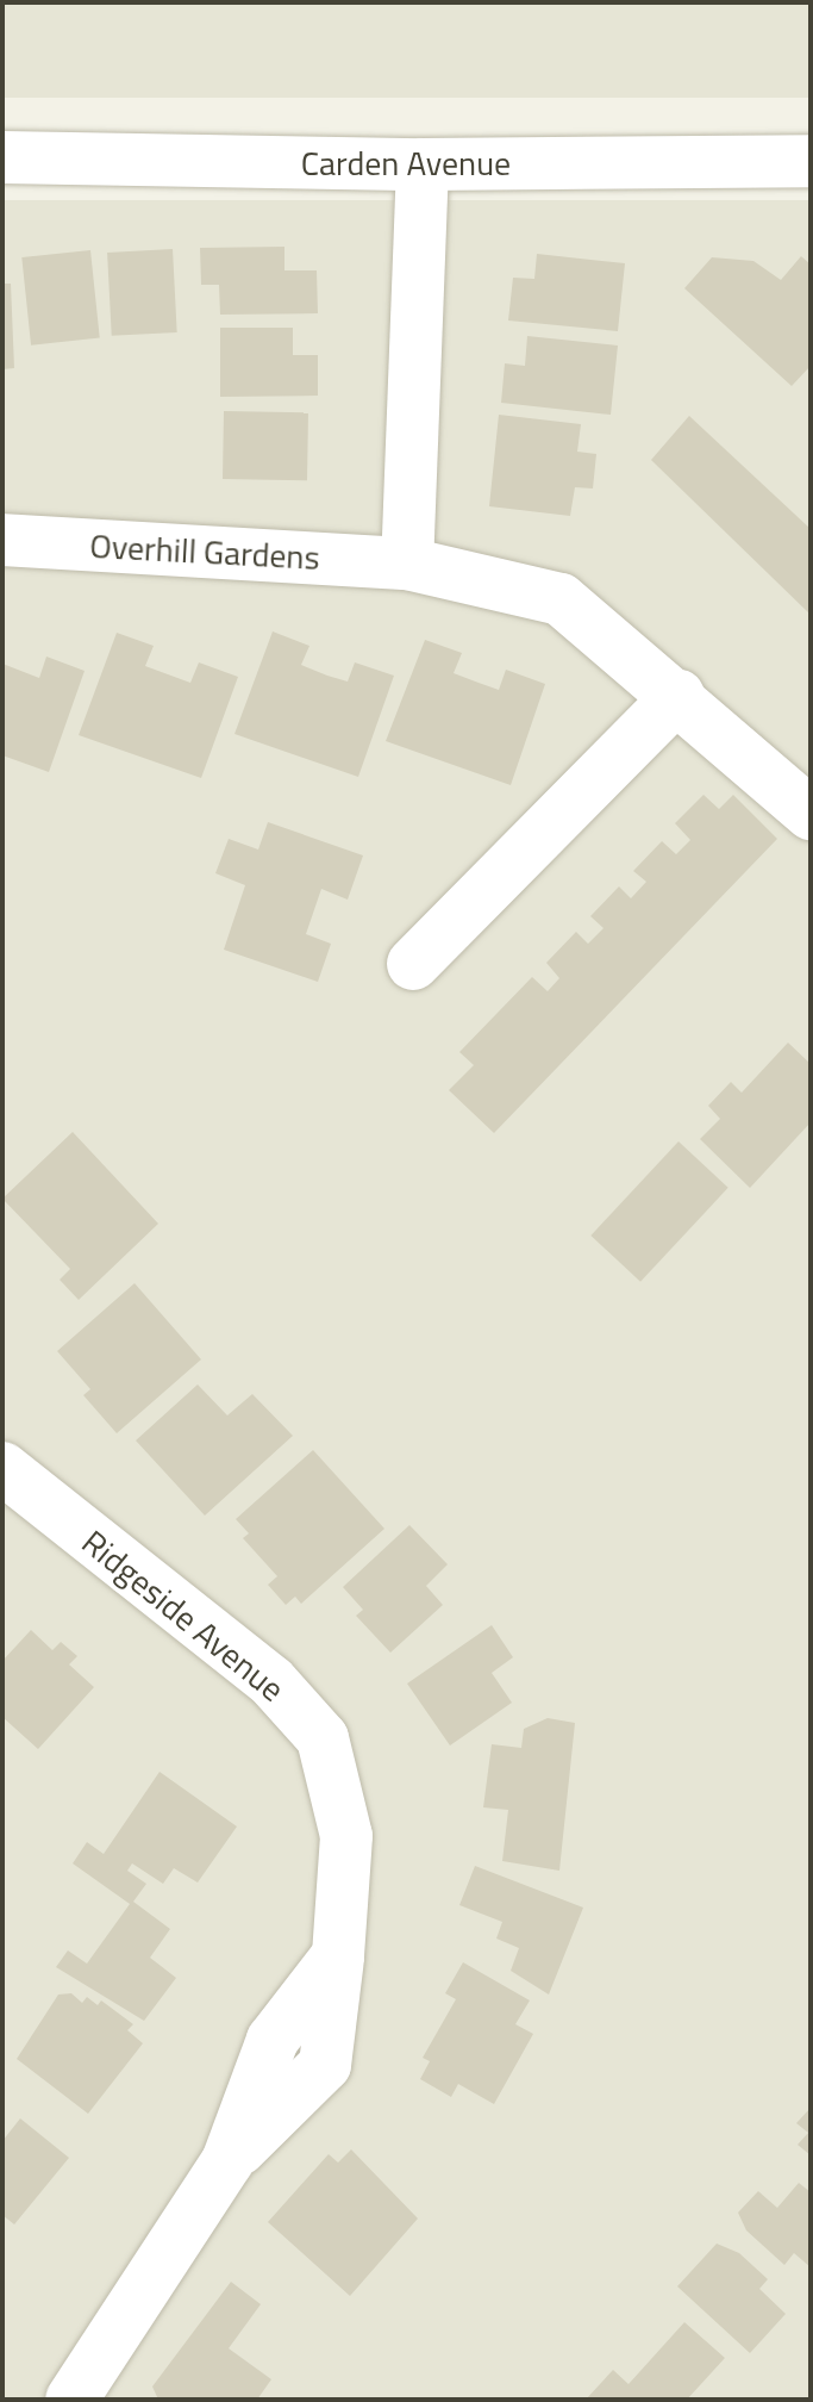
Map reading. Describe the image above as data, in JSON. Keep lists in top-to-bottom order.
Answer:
{
  "streets": {
    "street": ["Carden Avenue", "Overhill Gardens", "Ridgeside Avenue"]
  }
}
